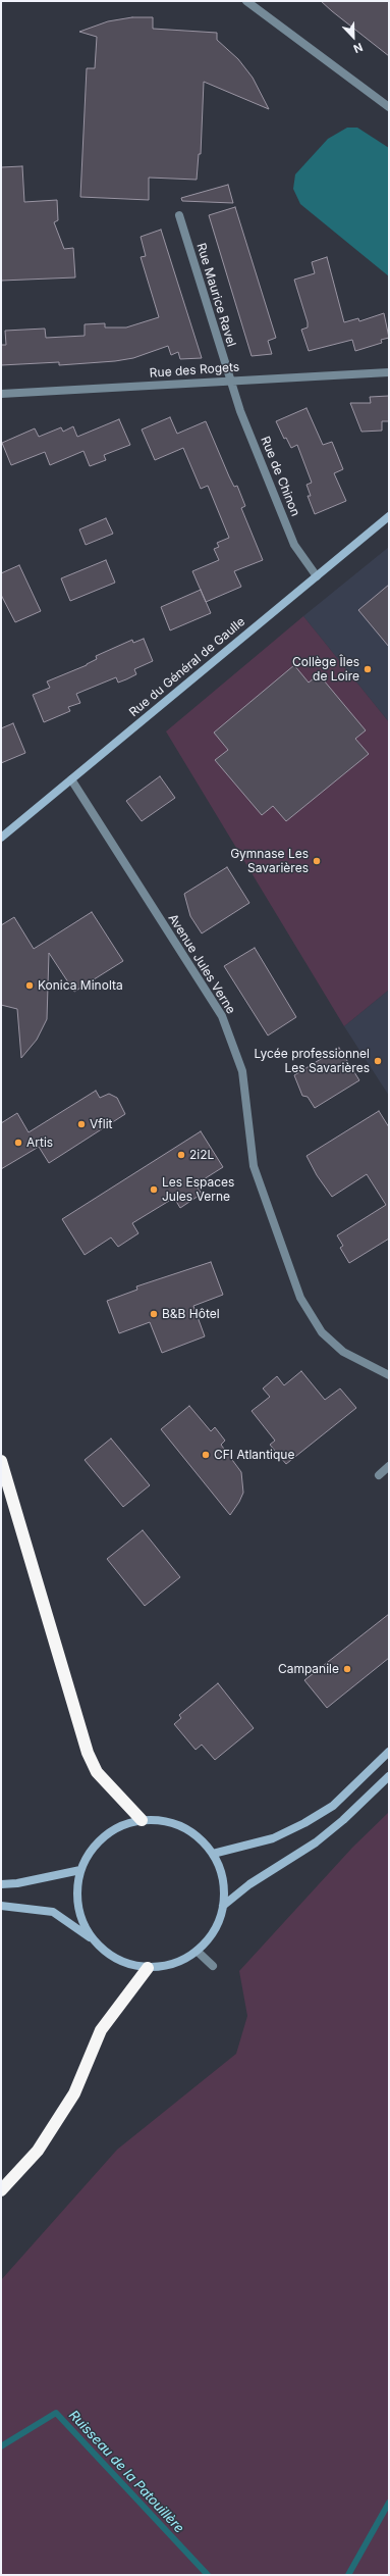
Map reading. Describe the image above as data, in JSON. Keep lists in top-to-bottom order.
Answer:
{
  "streets": {
    "main road": ["Rue du Général de Gaulle"],
    "street": [
      "Rue Maurice Ravel",
      "Rue des Rogets",
      "Rue de Chinon",
      "Avenue Jules Verne"
    ]
  },
  "crossings": [
    ["Rue Maurice Ravel", "Rue des Rogets"],
    ["Rue Maurice Ravel", "Rue de Chinon"],
    ["Rue des Rogets", "Rue de Chinon"],
    ["Rue de Chinon", "Rue du Général de Gaulle"],
    ["Rue du Général de Gaulle", "Avenue Jules Verne"]
  ],
  "water": ["Ruisseau de la Patouillère"],
  "places": [
    "Collège Îles de Loire",
    "Gymnase Les Savarières",
    "Konica Minolta",
    "Lycée professionnel Les Savarières",
    "Vflit",
    "Artis",
    "2i2L",
    "Les Espaces Jules Verne",
    "B&B Hôtel",
    "CFI Atlantique",
    "Campanile"
  ],
  "north": "bottom right"
}
